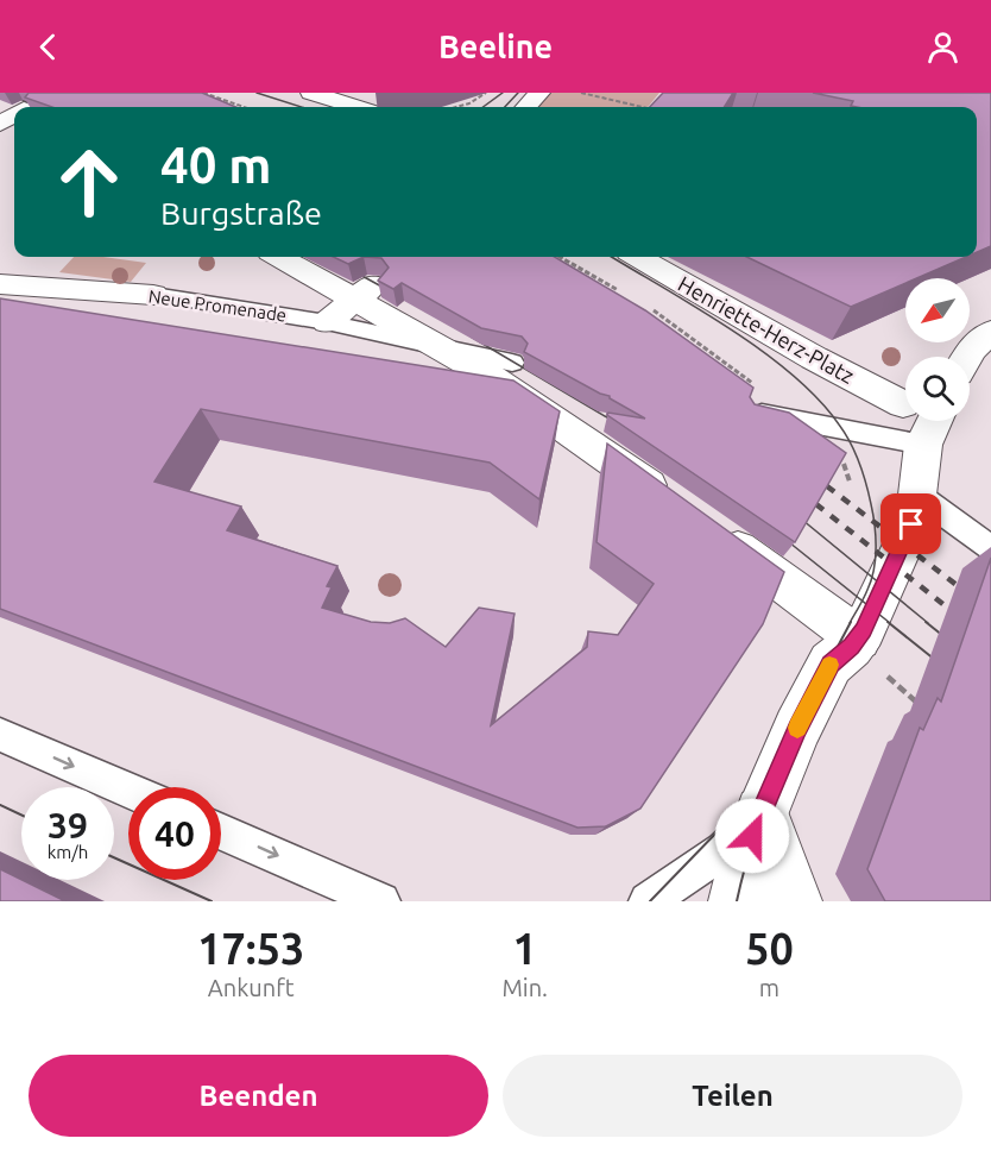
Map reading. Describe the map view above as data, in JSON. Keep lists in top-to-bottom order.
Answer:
{
  "streets": {
    "street": ["Neue Promenade", "Henriette-Herz-Platz"]
  },
  "north": "bottom left",
  "page": {
    "header": "Beeline",
    "turn": ["40 m", "Burgstraße"],
    "speed": "39 km/h",
    "limit": "40",
    "eta": [
      "17:53",
      "Ankunft",
      "1",
      "Min.",
      "50",
      "m"
    ],
    "buttons": ["Beenden", "Teilen"]
  }
}
